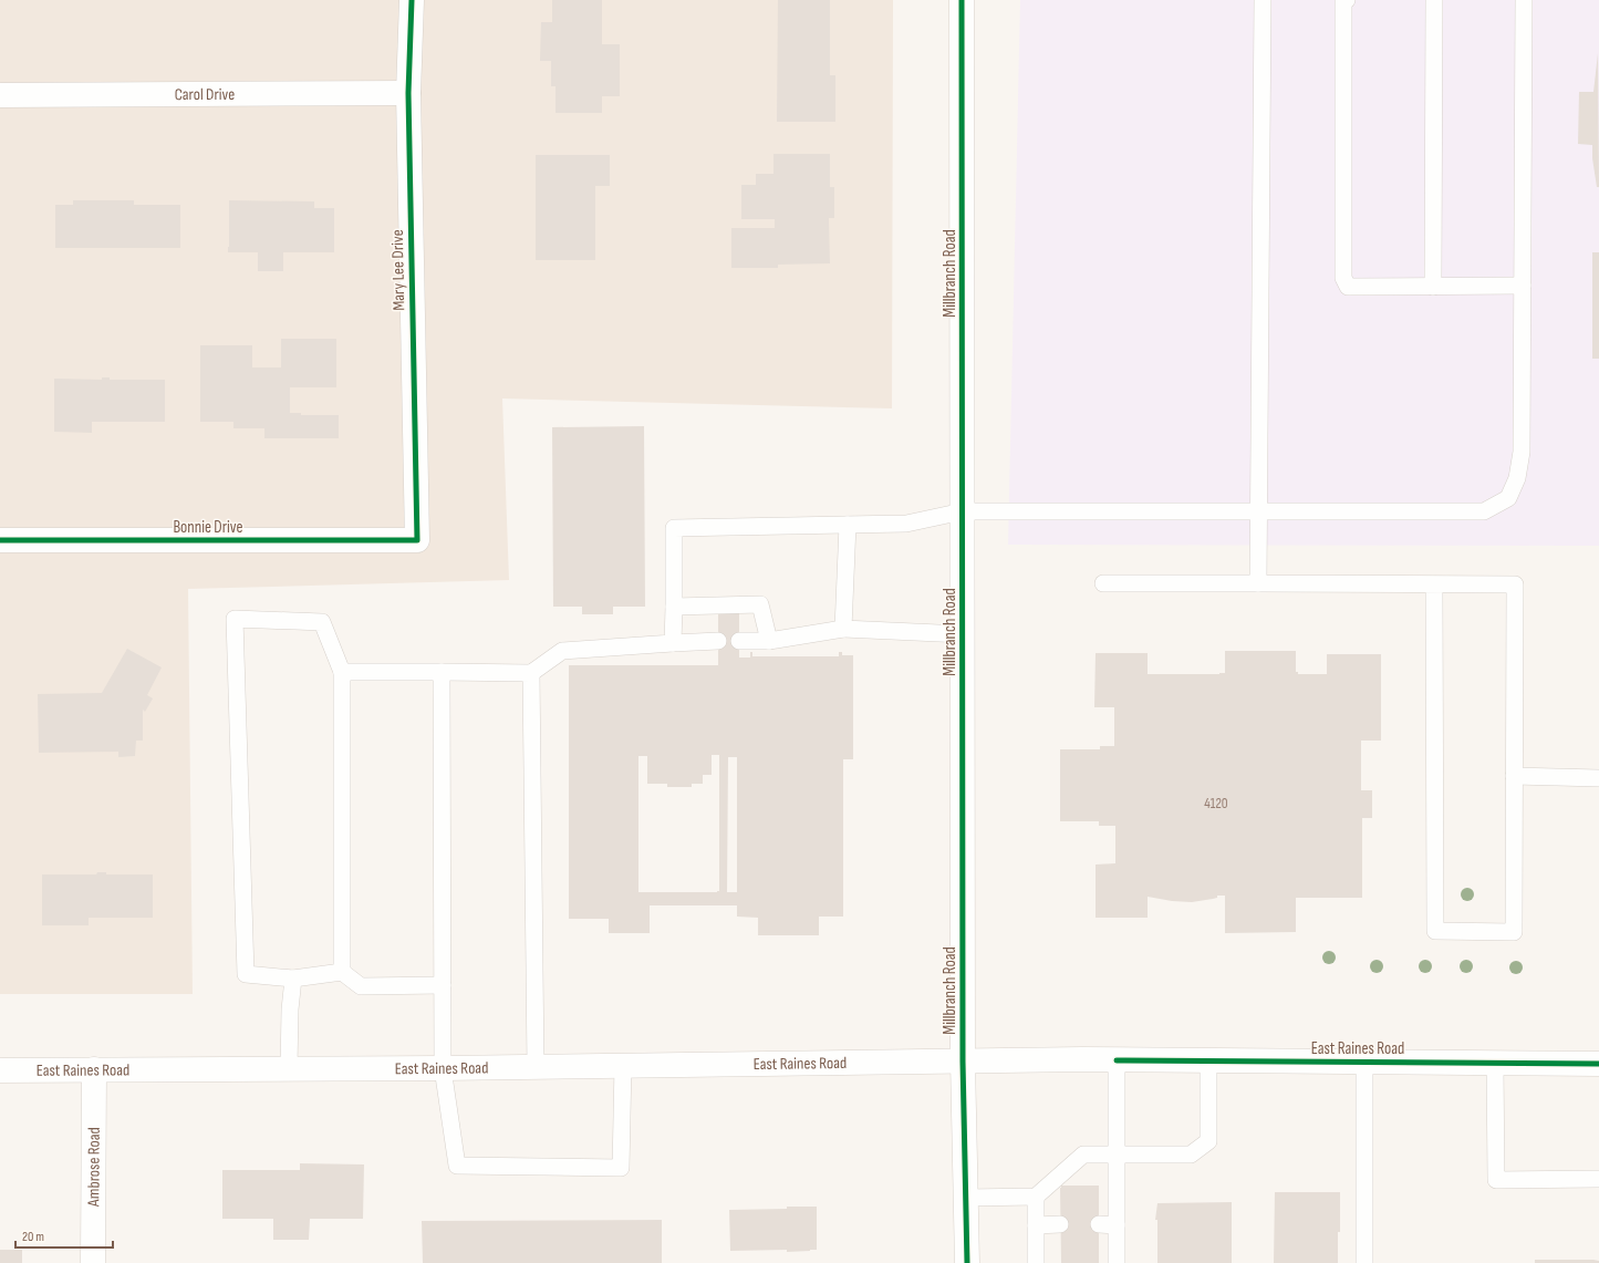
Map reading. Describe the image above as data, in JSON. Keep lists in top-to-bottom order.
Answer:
{
  "streets": {
    "main road": [
      "Carol Drive",
      "Mary Lee Drive",
      "Millbranch Road",
      "Bonnie Drive",
      "East Raines Road",
      "Ambrose Road"
    ]
  },
  "crossings": [
    ["Carol Drive", "Mary Lee Drive"],
    ["Mary Lee Drive", "Bonnie Drive"],
    ["Millbranch Road", "East Raines Road"],
    ["East Raines Road", "Ambrose Road"]
  ],
  "house_numbers": ["4120"],
  "scale_bar": "20 m"
}
